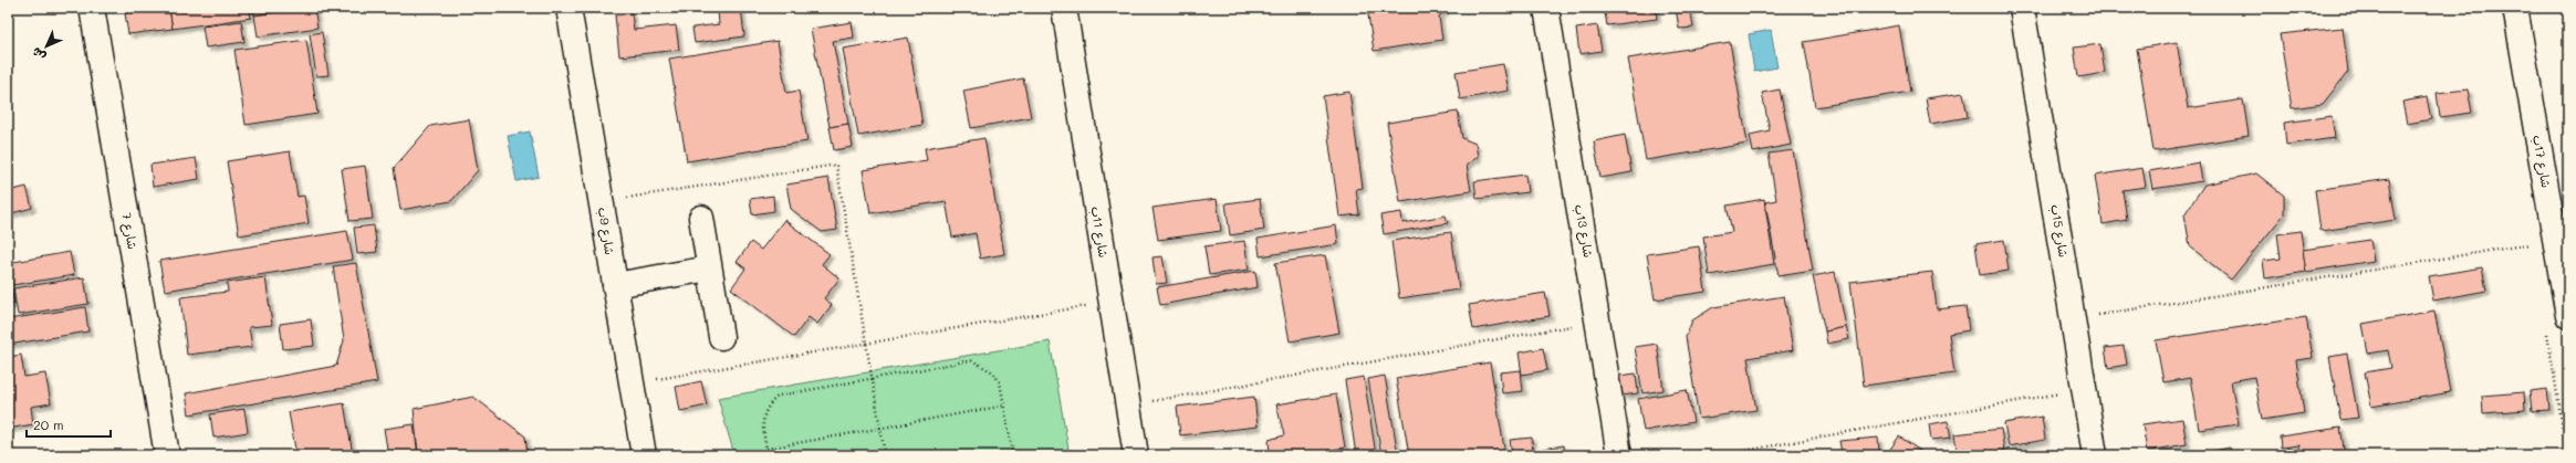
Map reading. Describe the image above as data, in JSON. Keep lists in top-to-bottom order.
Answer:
{
  "streets": {
    "street": [
      "شارع 17ب",
      "شارع 7",
      "شارع 9ب",
      "شارع 13ب",
      "شارع 15ب",
      "شارع 11ب"
    ]
  },
  "scale_bar": "20 m",
  "north": "bottom left"
}
